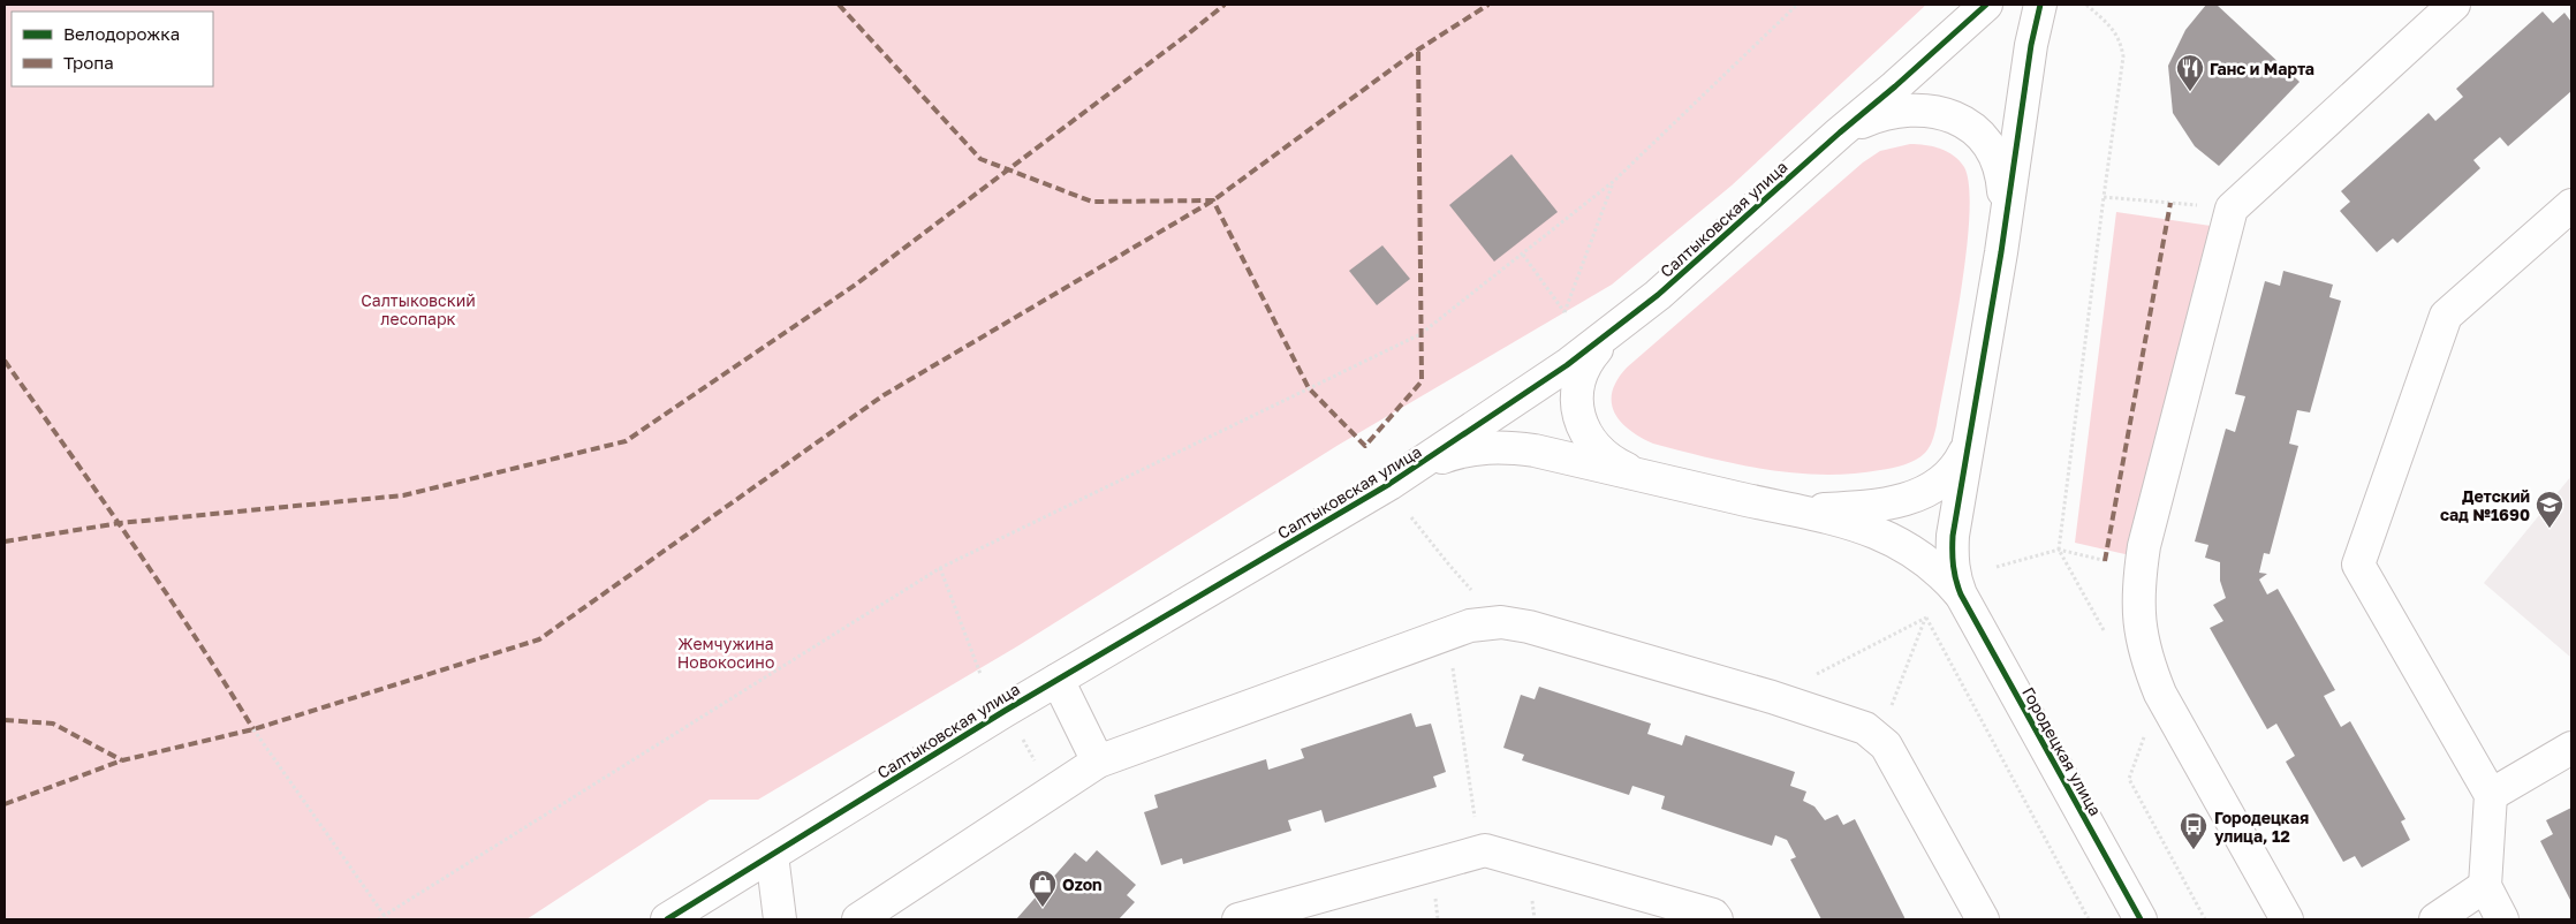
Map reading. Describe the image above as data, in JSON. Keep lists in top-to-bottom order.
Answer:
{
  "streets": {
    "street": ["Салтыковская улица", "Городецкая улица"]
  },
  "parks": ["Салтыковский лесопарк", "Жемчужина Новокосино"],
  "places": {
    "restaurant": ["Ганс и Марта"],
    "school or university": ["Детский сад №1690"],
    "bus stop": ["Городецкая улица, 12"],
    "shop": ["Ozon"]
  },
  "legend": ["Велодорожка", "Тропа"]
}
